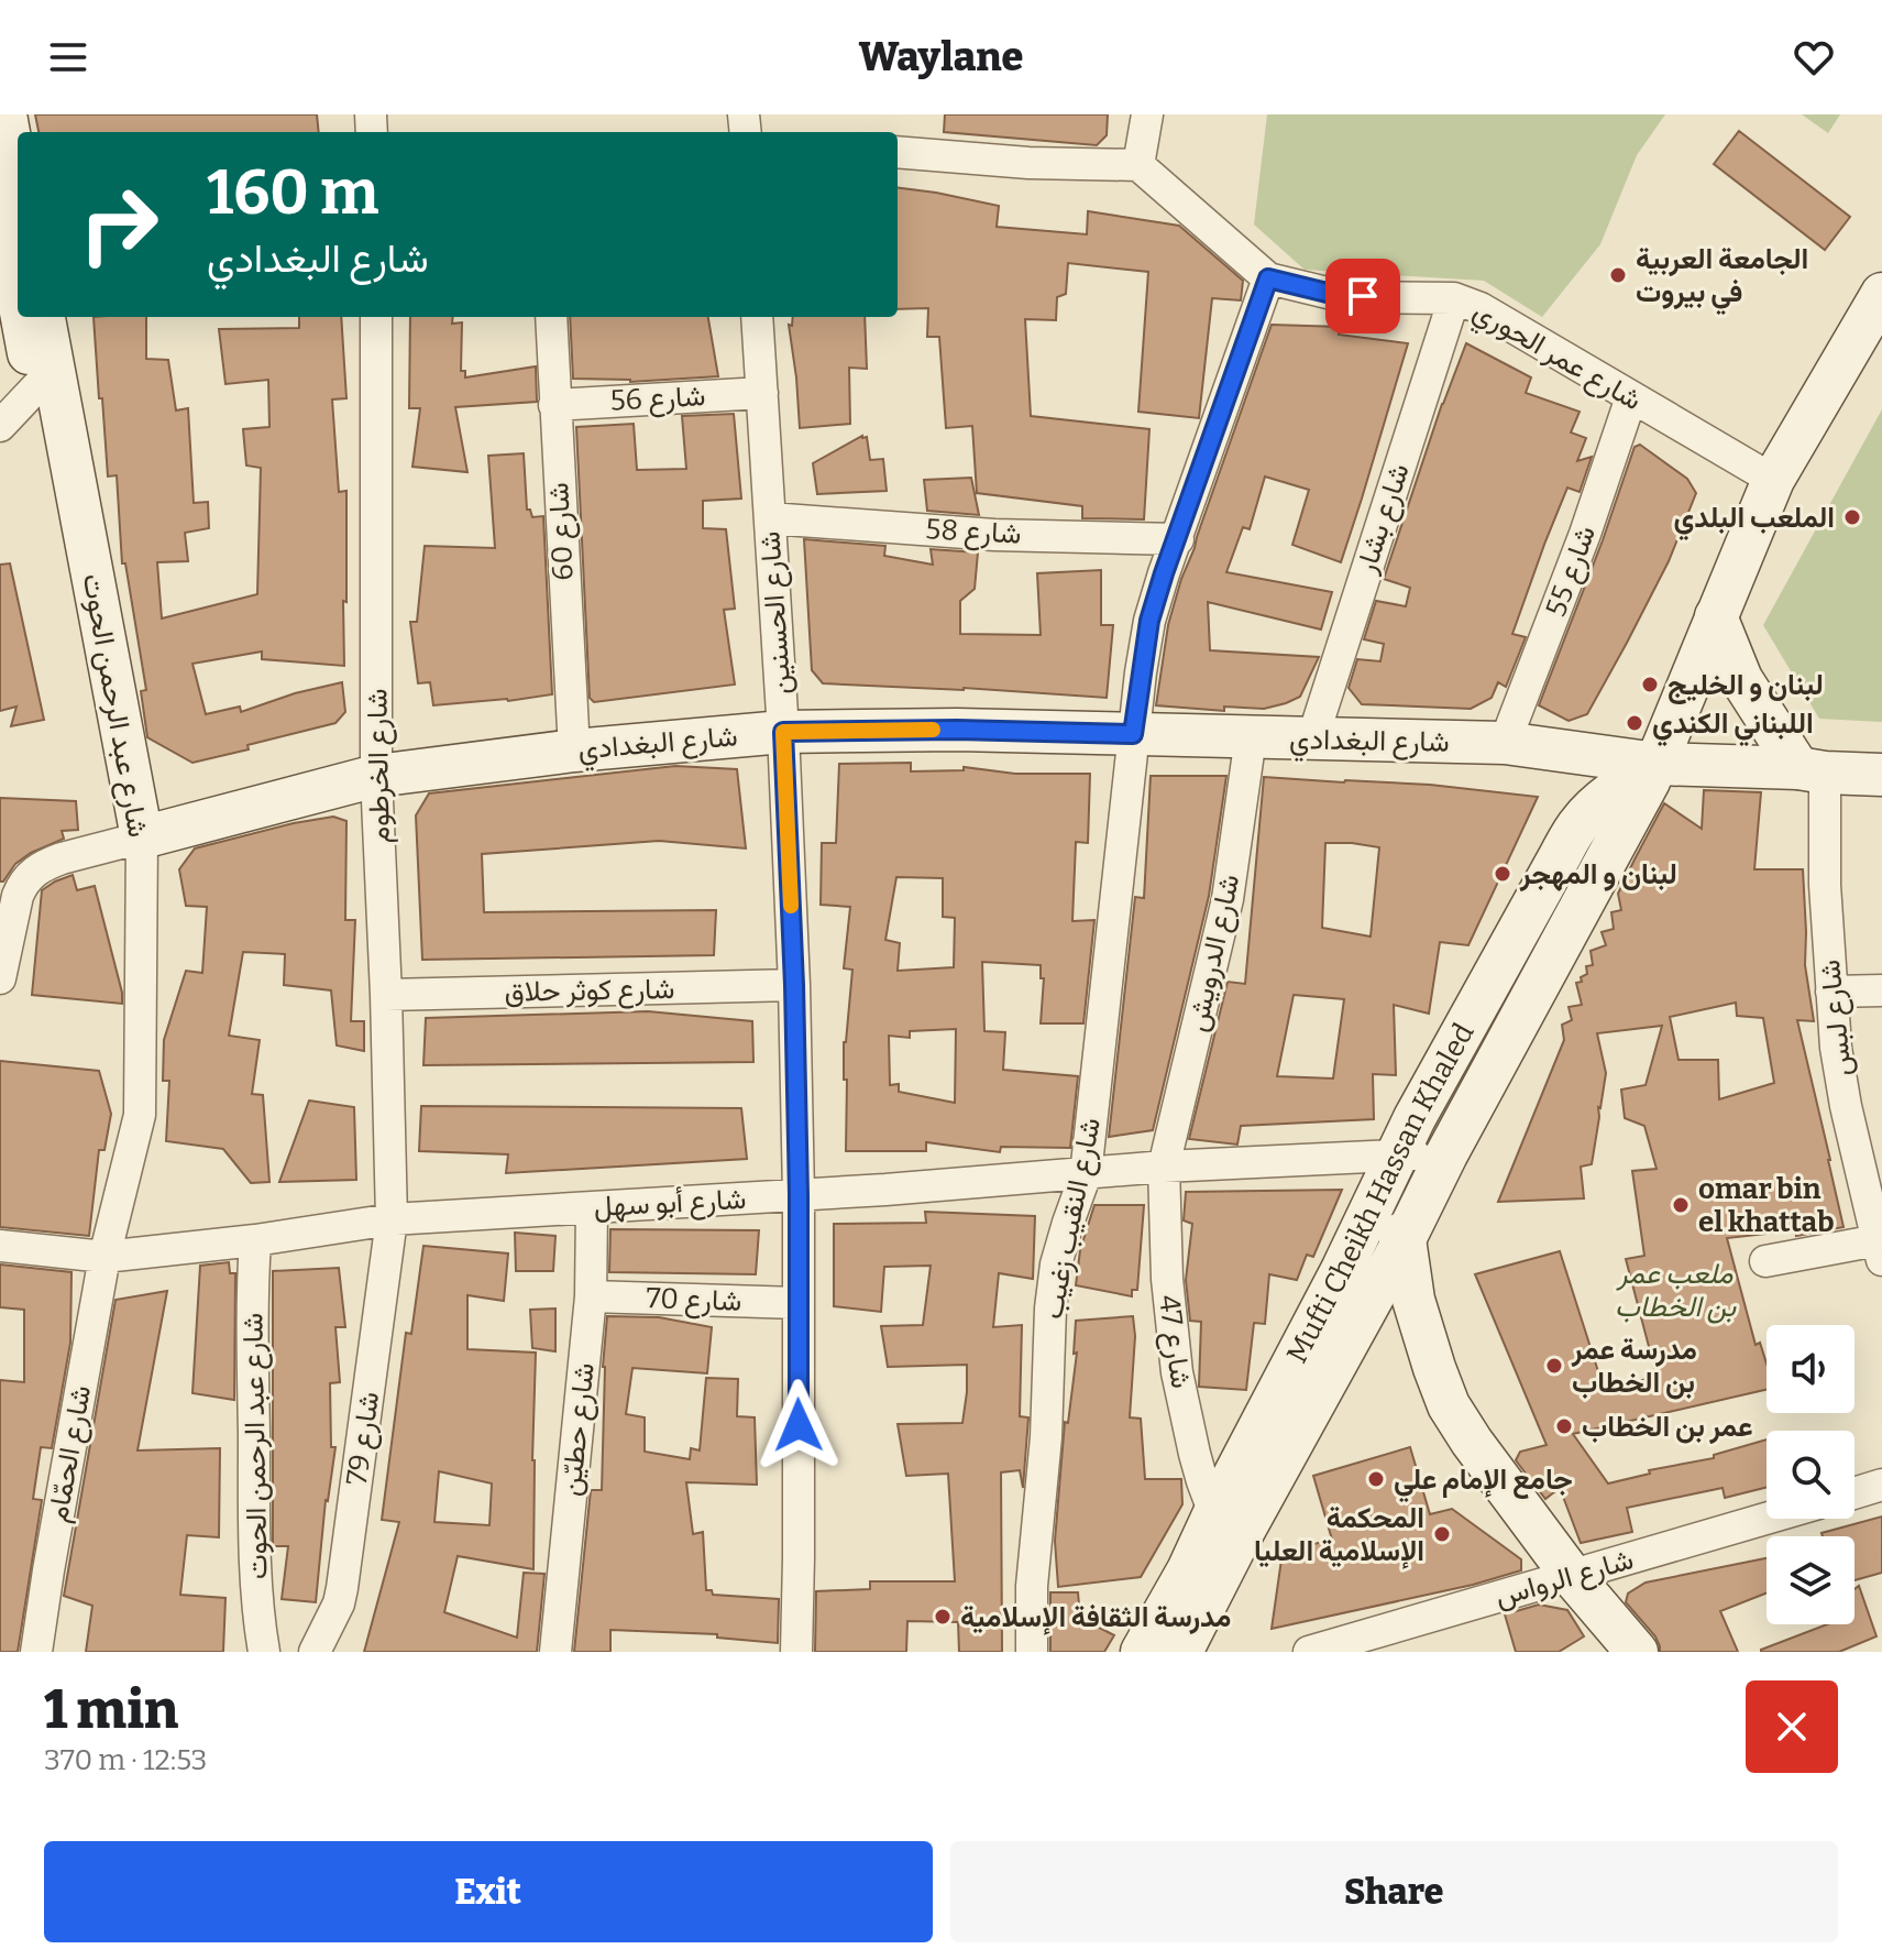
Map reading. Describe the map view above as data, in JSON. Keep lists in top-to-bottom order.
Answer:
{
  "streets": {
    "street": [
      "شارع عمر الحوري",
      "شارع 56",
      "شارع بشار",
      "شارع 60",
      "شارع 58",
      "شارع 55",
      "شارع الحسنين",
      "شارع عبد الرحمن الحوت",
      "شارع البغدادي",
      "شارع الخرطوم",
      "شارع الدرويش",
      "شارع كوثر حلاق",
      "شارع لبس",
      "Mufti Cheikh Hassan Khaled",
      "شارع أبو سهل",
      "شارع النقيب زغيب",
      "شارع 70",
      "شارع 47",
      "شارع حطيّن",
      "شارع 79",
      "شارع الحمّام",
      "شارع الرواس"
    ]
  },
  "crossings": [
    ["شارع عمر الحوري", "شارع بشار"],
    ["شارع عمر الحوري", "شارع 55"],
    ["شارع عمر الحوري", "Mufti Cheikh Hassan Khaled"],
    ["شارع عمر الحوري", "شارع النقيب زغيب"],
    ["شارع 56", "شارع 60"],
    ["شارع 56", "شارع الحسنين"],
    ["شارع بشار", "شارع البغدادي"],
    ["شارع 60", "شارع البغدادي"],
    ["شارع 58", "شارع الحسنين"],
    ["شارع 58", "شارع النقيب زغيب"],
    ["شارع 55", "شارع البغدادي"],
    ["شارع الحسنين", "شارع البغدادي"],
    ["شارع الحسنين", "شارع كوثر حلاق"],
    ["شارع الحسنين", "شارع أبو سهل"],
    ["شارع الحسنين", "شارع 70"],
    ["شارع عبد الرحمن الحوت", "شارع البغدادي"],
    ["شارع عبد الرحمن الحوت", "شارع أبو سهل"],
    ["شارع عبد الرحمن الحوت", "شارع الحمّام"],
    ["شارع البغدادي", "شارع الخرطوم"],
    ["شارع البغدادي", "شارع الدرويش"],
    ["شارع البغدادي", "شارع لبس"],
    ["شارع البغدادي", "Mufti Cheikh Hassan Khaled"],
    ["شارع البغدادي", "شارع النقيب زغيب"],
    ["شارع الخرطوم", "شارع كوثر حلاق"],
    ["شارع الخرطوم", "شارع أبو سهل"],
    ["شارع الخرطوم", "شارع 79"],
    ["شارع الدرويش", "شارع أبو سهل"],
    ["شارع الدرويش", "شارع 47"],
    ["Mufti Cheikh Hassan Khaled", "شارع أبو سهل"],
    ["Mufti Cheikh Hassan Khaled", "شارع 47"],
    ["شارع أبو سهل", "شارع النقيب زغيب"],
    ["شارع أبو سهل", "شارع 47"],
    ["شارع أبو سهل", "شارع حطيّن"],
    ["شارع أبو سهل", "شارع 79"],
    ["شارع أبو سهل", "شارع الحمّام"],
    ["شارع 70", "شارع حطيّن"]
  ],
  "parks": ["ملعب عمر بن الخطاب"],
  "places": [
    "الجامعة العربية في بيروت",
    "الملعب البلدي",
    "لبنان و الخليج",
    "اللبناني الكندي",
    "لبنان و المهجر",
    "omar bin el khattab",
    "مدرسة عمر بن الخطاب",
    "عمر بن الخطاب",
    "جامع الإمام علي",
    "المحكمة الإسلامية العليا",
    "مدرسة الثقافة الإسلامية"
  ],
  "page": {
    "header": "Waylane",
    "turn": ["160 m", "شارع البغدادي"],
    "heading": ["1 min", "370 m · 12:53"],
    "buttons": ["Exit", "Share"]
  }
}
